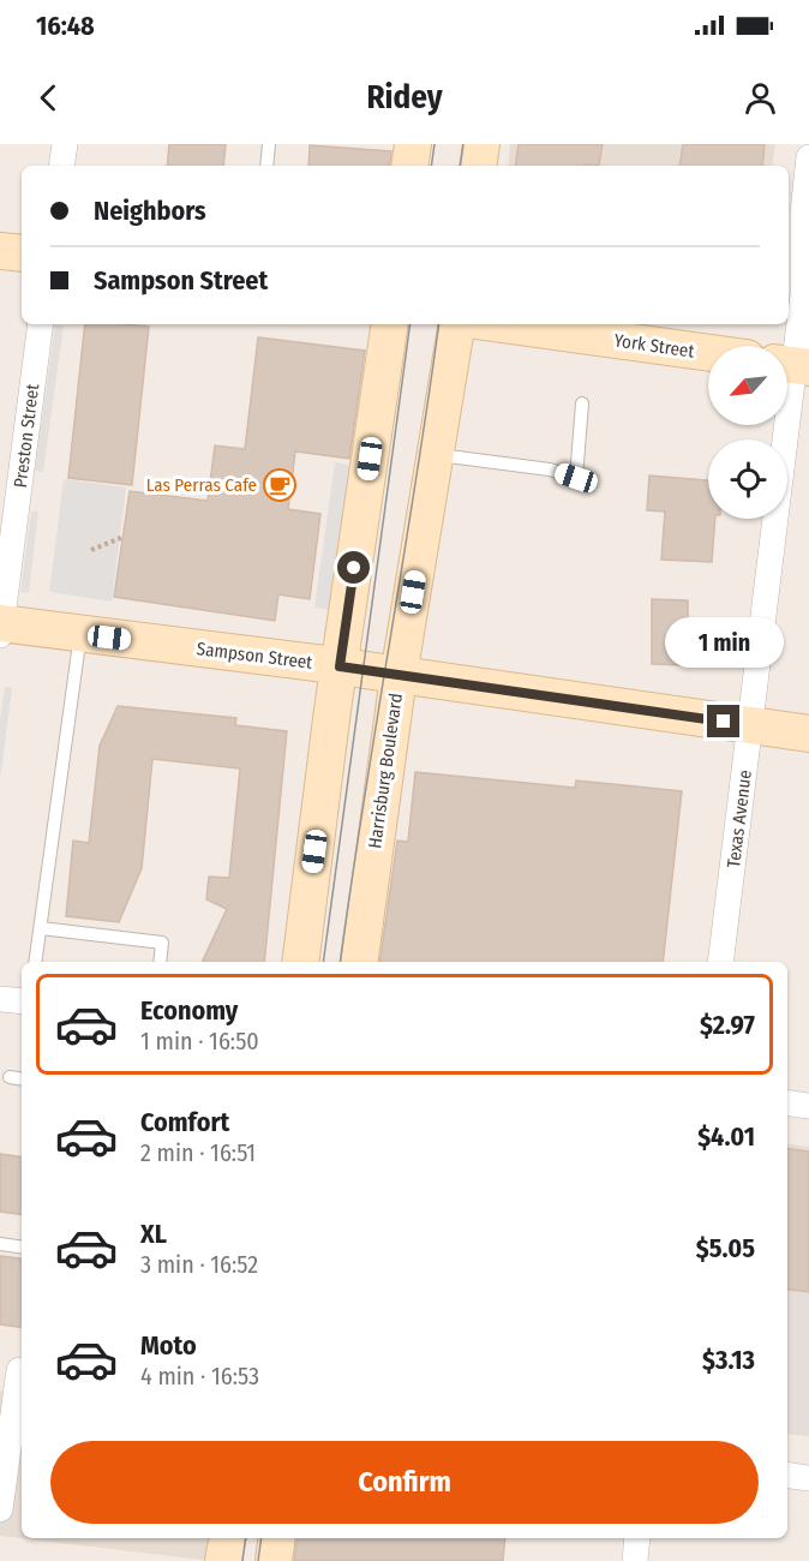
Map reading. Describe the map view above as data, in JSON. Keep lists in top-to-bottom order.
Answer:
{
  "streets": {
    "main road": ["York Street", "Sampson Street", "Harrisburg Boulevard"],
    "street": ["Preston Street", "Texas Avenue"]
  },
  "crossings": [
    ["Preston Street", "Sampson Street"],
    ["Sampson Street", "Harrisburg Boulevard"],
    ["Sampson Street", "Texas Avenue"]
  ],
  "places": {
    "cafe": ["Las Perras Cafe"]
  },
  "north": "bottom left",
  "page": {
    "status": "16:48",
    "header": "Ridey",
    "banner": ["Neighbors", "Sampson Street"],
    "bubble": "1 min",
    "list": [
      {
        "name": "Economy",
        "note": "1 min · 16:50",
        "value": "$2.97"
      },
      {
        "name": "Comfort",
        "note": "2 min · 16:51",
        "value": "$4.01"
      },
      {
        "name": "XL",
        "note": "3 min · 16:52",
        "value": "$5.05"
      },
      {
        "name": "Moto",
        "note": "4 min · 16:53",
        "value": "$3.13"
      }
    ],
    "buttons": "Confirm"
  }
}
